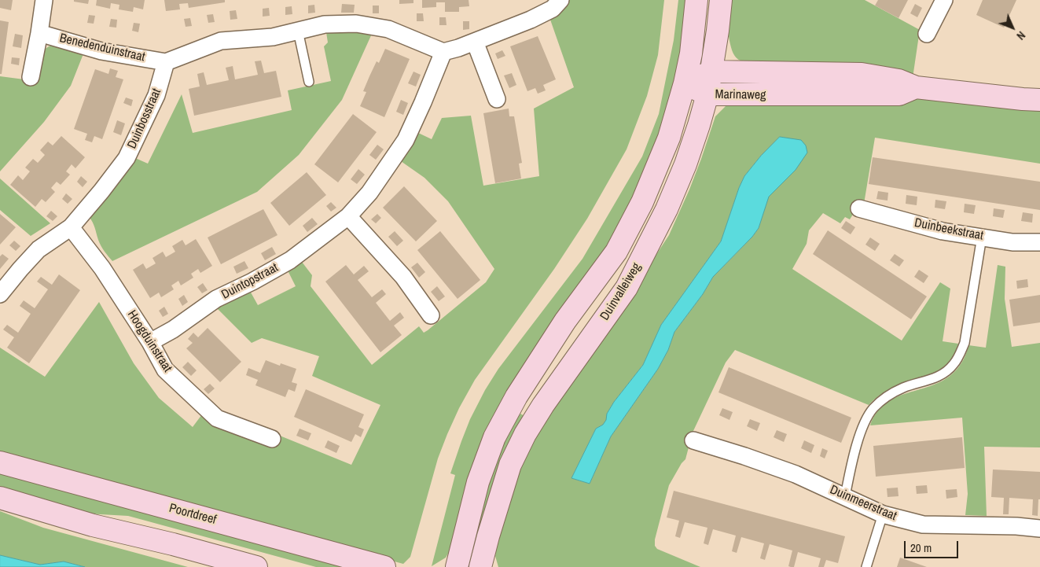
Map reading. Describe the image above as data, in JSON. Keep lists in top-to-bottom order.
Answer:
{
  "streets": {
    "street": [
      "Benedenduinstraat",
      "Marinaweg",
      "Duinbosstraat",
      "Duinbeekstraat",
      "Duintopstraat",
      "Duinvalleiweg",
      "Hoogduinstraat",
      "Duinmeerstraat",
      "Poortdreef"
    ]
  },
  "crossings": [
    ["Benedenduinstraat", "Duinbosstraat"],
    ["Marinaweg", "Duinvalleiweg"],
    ["Duinbosstraat", "Hoogduinstraat"],
    ["Duintopstraat", "Hoogduinstraat"]
  ],
  "scale_bar": "20 m",
  "north": "bottom right"
}
